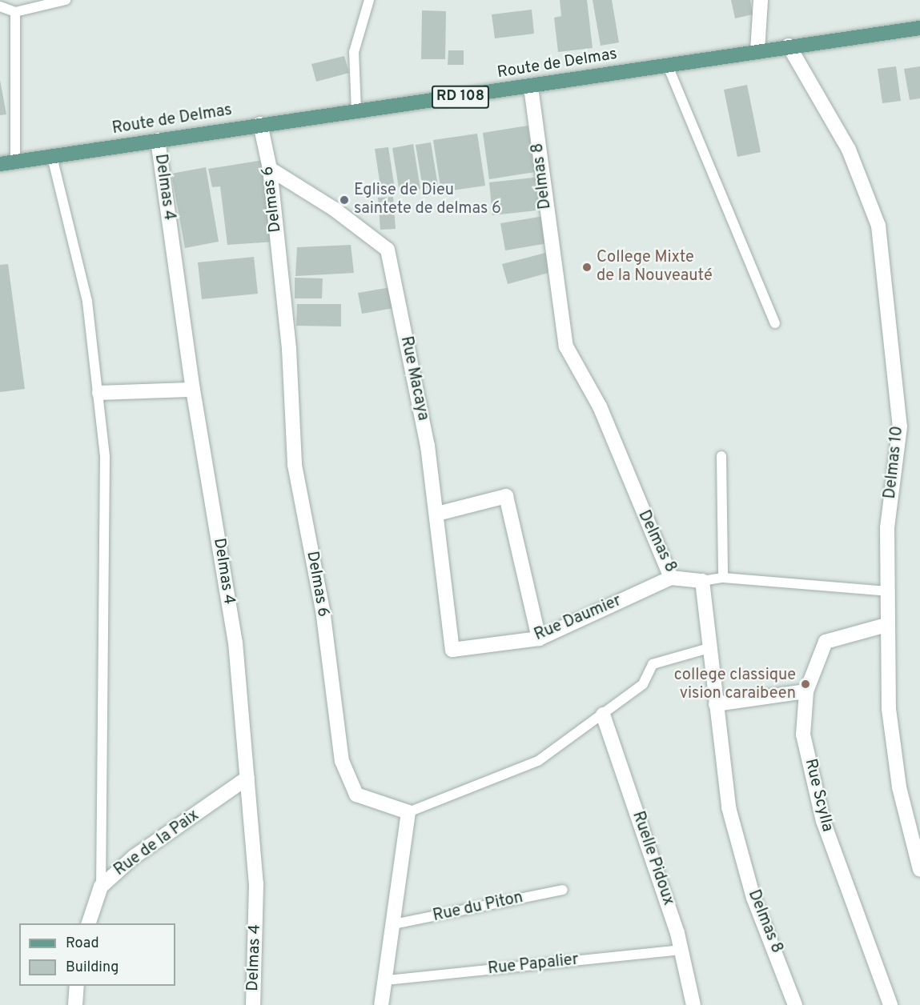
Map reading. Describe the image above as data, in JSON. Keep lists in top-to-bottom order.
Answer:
{
  "streets": {
    "main road": ["Route de Delmas", "RD 108"],
    "street": [
      "Delmas 8",
      "Delmas 4",
      "Delmas 6",
      "Rue Macaya",
      "Delmas 10",
      "Rue Daumier",
      "Rue Scylla",
      "Rue de la Paix",
      "Ruelle Pidoux"
    ],
    "lane": ["Rue du Piton", "Rue Papalier"]
  },
  "crossings": [
    ["Route de Delmas", "Delmas 8"],
    ["Route de Delmas", "Delmas 4"],
    ["Route de Delmas", "Delmas 6"],
    ["Route de Delmas", "Delmas 10"],
    ["Delmas 8", "Rue Daumier"],
    ["Delmas 4", "Rue de la Paix"],
    ["Delmas 6", "Rue Macaya"],
    ["Rue Macaya", "Rue Daumier"],
    ["Delmas 10", "Rue Scylla"],
    ["Ruelle Pidoux", "Rue Papalier"]
  ],
  "places": ["Eglise de Dieu saintete de delmas 6", "College Mixte de la Nouveauté", "college classique vision caraibeen"],
  "legend": ["Road", "Building"]
}
